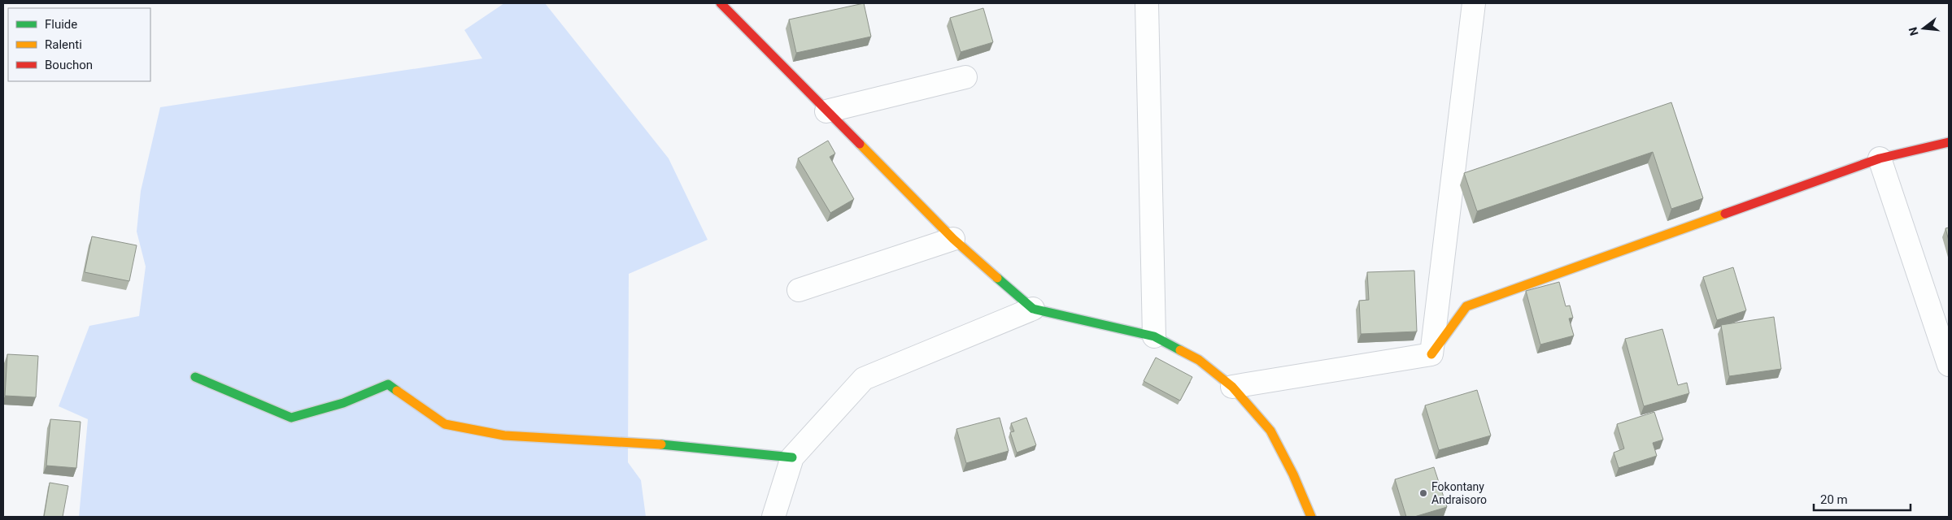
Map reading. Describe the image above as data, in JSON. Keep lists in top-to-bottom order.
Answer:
{
  "places": ["Fokontany Andraisoro"],
  "legend": ["Fluide", "Ralenti", "Bouchon"],
  "scale_bar": "20 m",
  "north": "left"
}
